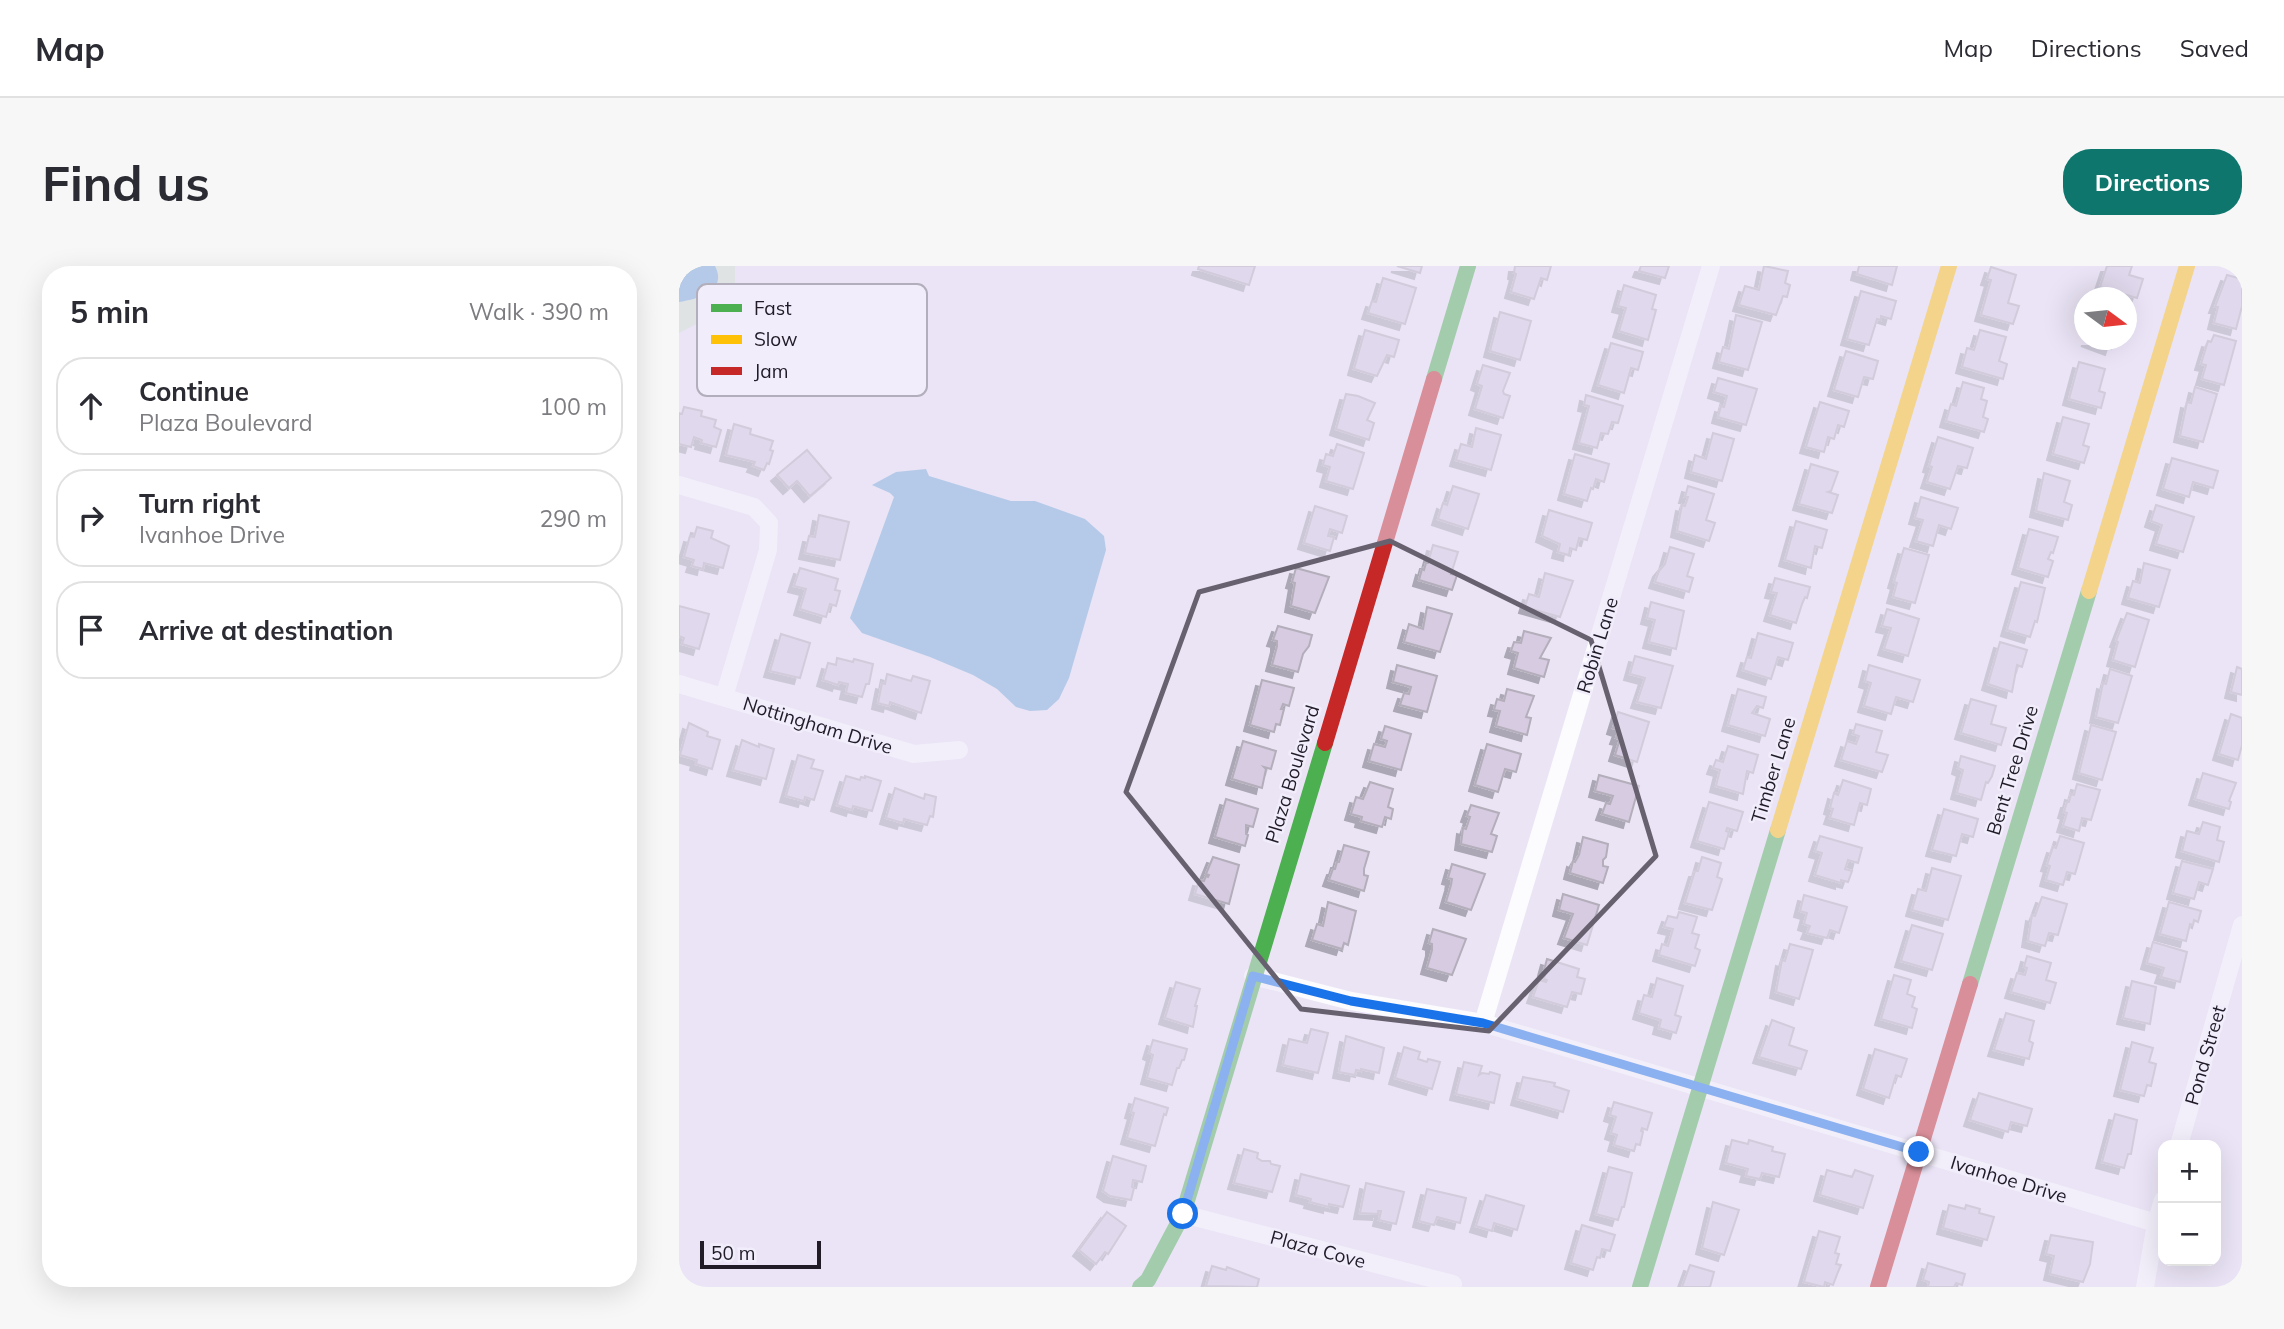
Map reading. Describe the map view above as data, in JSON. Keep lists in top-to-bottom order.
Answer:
{
  "streets": {
    "street": [
      "Robin Lane",
      "Nottingham Drive",
      "Timber Lane",
      "Bent Tree Drive",
      "Plaza Boulevard",
      "Pond Street",
      "Ivanhoe Drive",
      "Plaza Cove"
    ]
  },
  "crossings": [
    ["Robin Lane", "Ivanhoe Drive"],
    ["Timber Lane", "Ivanhoe Drive"],
    ["Bent Tree Drive", "Ivanhoe Drive"],
    ["Plaza Boulevard", "Ivanhoe Drive"],
    ["Plaza Boulevard", "Plaza Cove"]
  ],
  "legend": ["Fast", "Slow", "Jam"],
  "scale_bar": "50 m",
  "north": "right",
  "page": {
    "header": "Map",
    "nav": ["Map", "Directions", "Saved"],
    "buttons": "Directions",
    "title": "Find us",
    "heading": ["5 min", "Walk · 390 m"],
    "list": [
      ["Continue", "Plaza Boulevard", "100 m"],
      ["Turn right", "Ivanhoe Drive", "290 m"],
      "Arrive at destination"
    ],
    "map_buttons": ["+", "−"],
    "scale": "50 m"
  }
}
